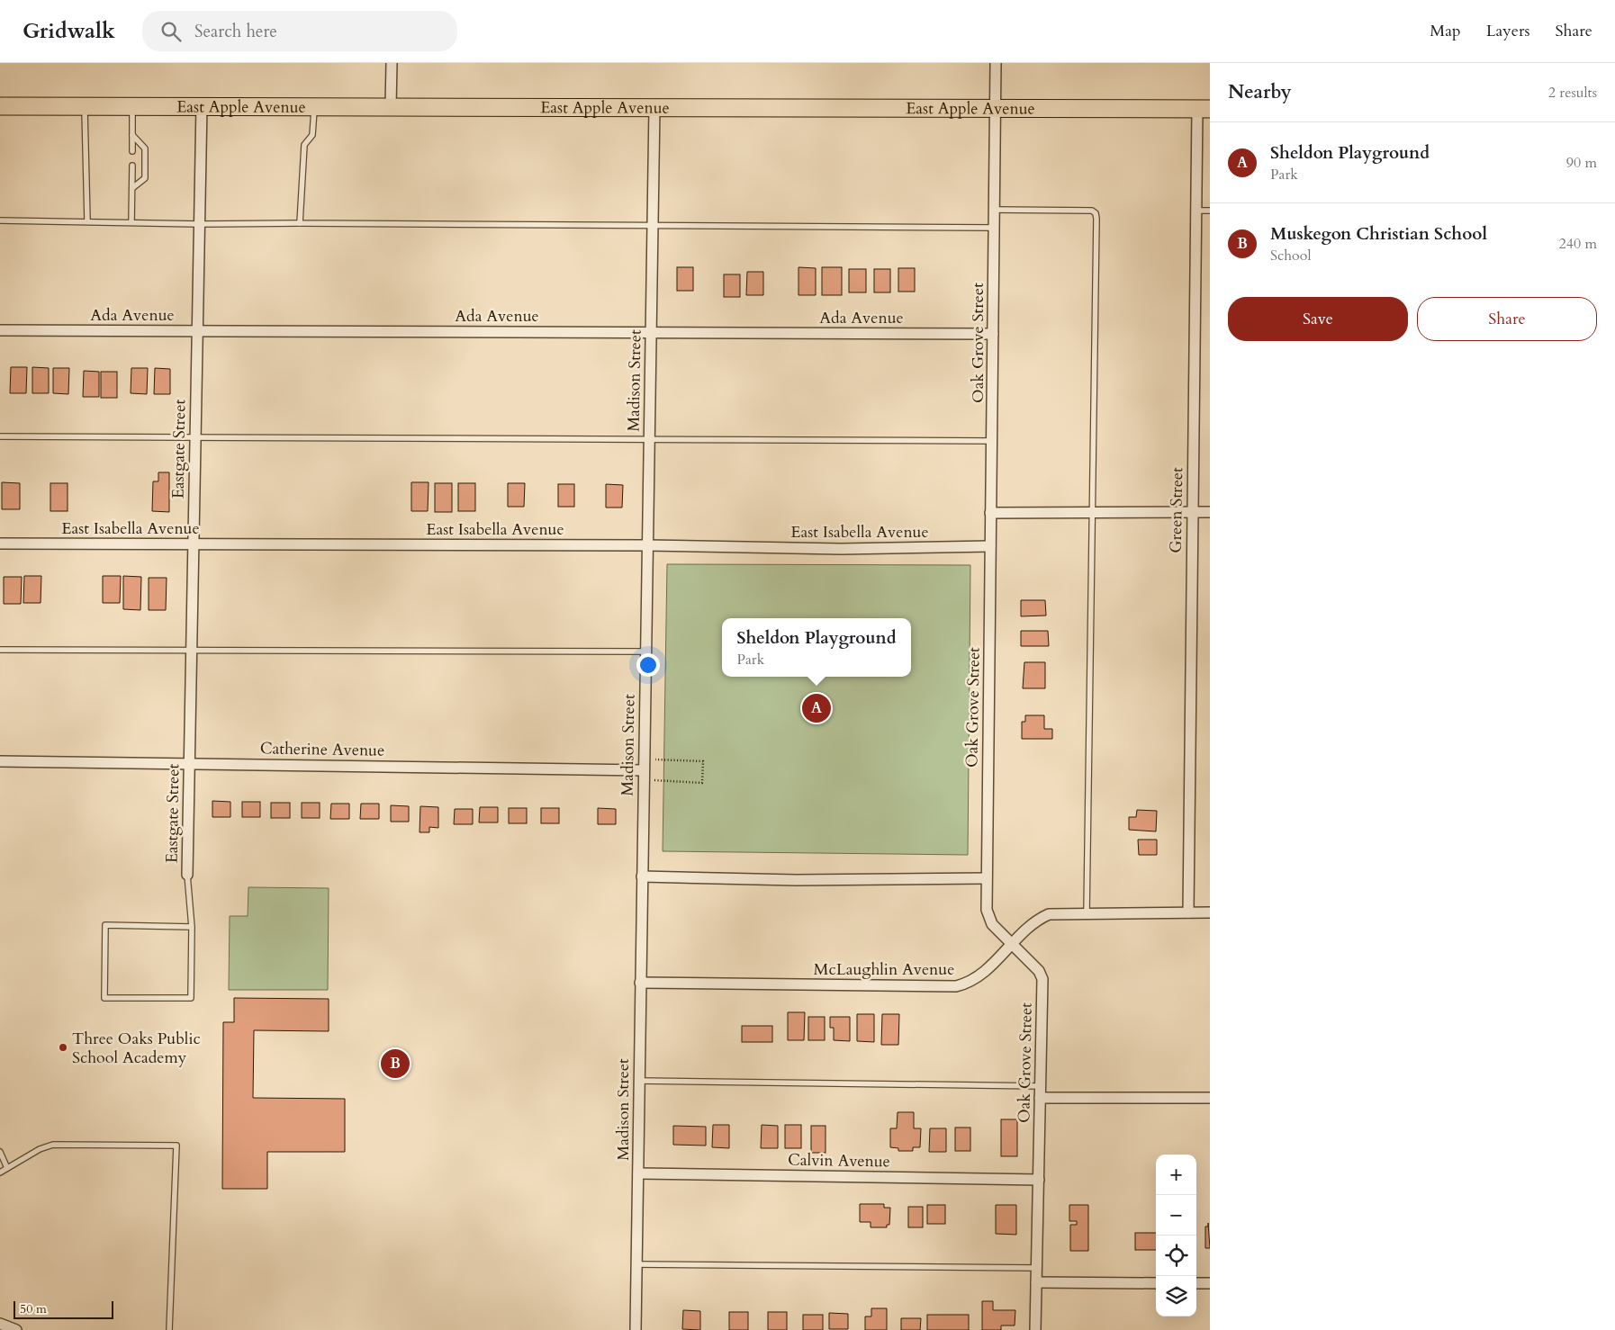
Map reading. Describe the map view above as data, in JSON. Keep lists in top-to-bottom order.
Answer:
{
  "streets": {
    "main road": ["East Apple Avenue"],
    "street": [
      "Ada Avenue",
      "Oak Grove Street",
      "Madison Street",
      "Eastgate Street",
      "Green Street",
      "East Isabella Avenue",
      "Catherine Avenue",
      "McLaughlin Avenue",
      "Calvin Avenue"
    ]
  },
  "crossings": [
    ["East Apple Avenue", "Oak Grove Street"],
    ["East Apple Avenue", "Madison Street"],
    ["East Apple Avenue", "Eastgate Street"],
    ["East Apple Avenue", "Green Street"],
    ["Ada Avenue", "Oak Grove Street"],
    ["Ada Avenue", "Madison Street"],
    ["Ada Avenue", "Eastgate Street"],
    ["Oak Grove Street", "East Isabella Avenue"],
    ["Oak Grove Street", "McLaughlin Avenue"],
    ["Oak Grove Street", "Calvin Avenue"],
    ["Madison Street", "East Isabella Avenue"],
    ["Madison Street", "Catherine Avenue"],
    ["Madison Street", "McLaughlin Avenue"],
    ["Madison Street", "Calvin Avenue"],
    ["Eastgate Street", "East Isabella Avenue"],
    ["Eastgate Street", "Catherine Avenue"],
    ["Green Street", "McLaughlin Avenue"]
  ],
  "places": ["Three Oaks Public School Academy"],
  "scale_bar": "50 m",
  "page": {
    "header": "Gridwalk",
    "search": "Search here",
    "nav": ["Map", "Layers", "Share"],
    "heading": ["Nearby", "2 results"],
    "list": [
      {
        "mark": "A",
        "name": "Sheldon Playground",
        "note": "Park",
        "value": "90 m"
      },
      {
        "mark": "B",
        "name": "Muskegon Christian School",
        "note": "School",
        "value": "240 m"
      }
    ],
    "buttons": ["Save", "Share"],
    "popup": ["Sheldon Playground", "Park"],
    "pins": ["A", "B"],
    "map_buttons": ["+", "−"],
    "scale": "50 m"
  }
}
